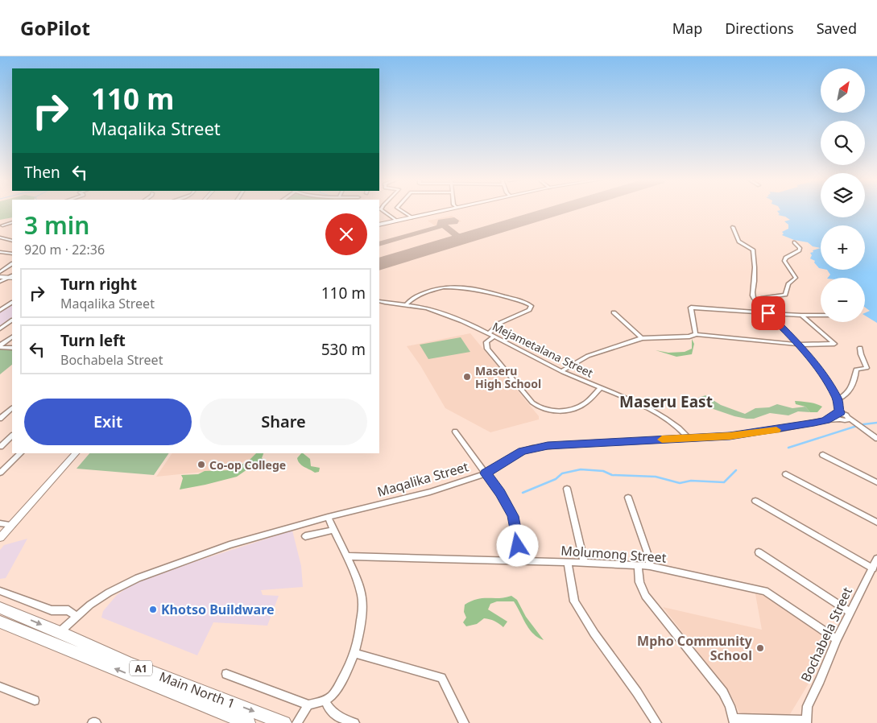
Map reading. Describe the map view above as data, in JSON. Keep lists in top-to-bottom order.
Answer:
{
  "streets": {
    "main road": ["A1", "Main North 1"],
    "street": [
      "Mejametalana Street",
      "Maqalika Street",
      "Molumong Street",
      "Bochabela Street"
    ]
  },
  "crossings": [
    ["Mejametalana Street", "Maqalika Street"],
    ["Maqalika Street", "Main North 1"],
    ["Molumong Street", "Bochabela Street"]
  ],
  "districts": ["Maseru East"],
  "places": [
    "Maseru High School",
    "Co-op College",
    "Khotso Buildware",
    "Mpho Community School"
  ],
  "north": "top right",
  "page": {
    "header": "GoPilot",
    "nav": ["Map", "Directions", "Saved"],
    "map_buttons": ["+", "−"],
    "turn": ["110 m", "Maqalika Street"],
    "then": "Then",
    "heading": ["3 min", "920 m · 22:36"],
    "list": [
      {
        "name": "Turn right",
        "note": "Maqalika Street",
        "value": "110 m"
      },
      {
        "name": "Turn left",
        "note": "Bochabela Street",
        "value": "530 m"
      }
    ],
    "buttons": ["Exit", "Share"]
  }
}
